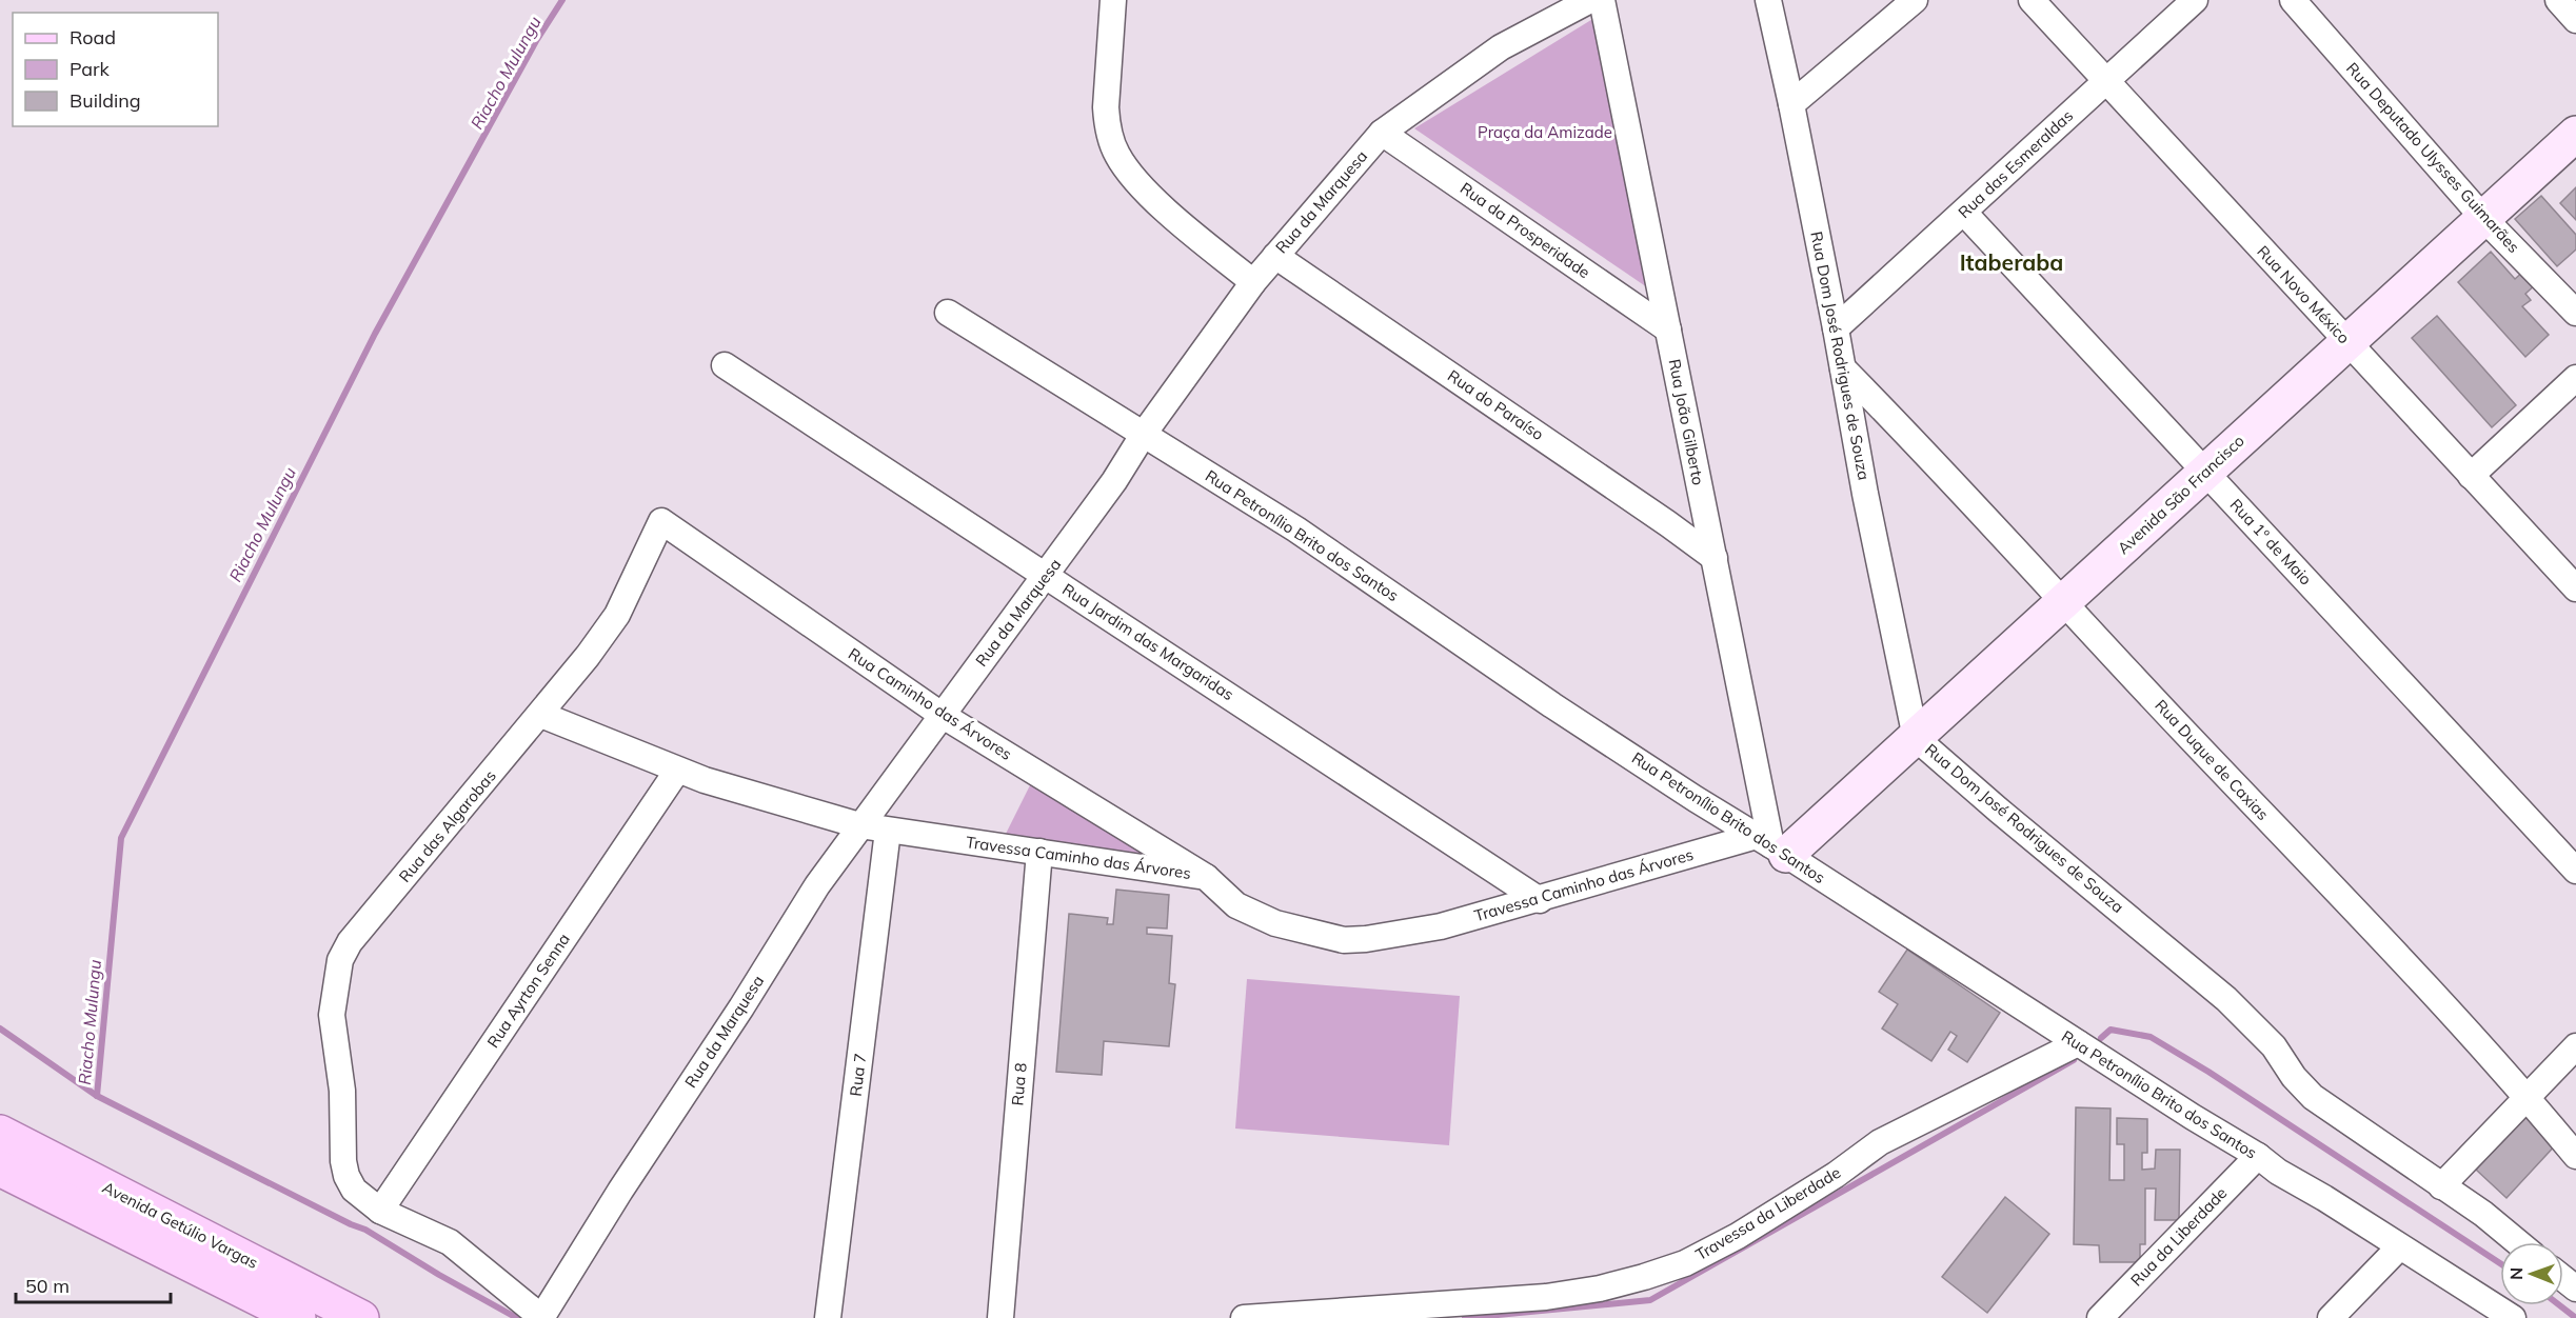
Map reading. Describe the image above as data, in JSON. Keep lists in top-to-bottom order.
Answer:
{
  "streets": {
    "main road": ["Avenida Getúlio Vargas"],
    "street": [
      "Rua Deputado Ulysses Guimarães",
      "Rua das Esmeraldas",
      "Rua da Marquesa",
      "Rua da Prosperidade",
      "Rua Novo México",
      "Rua Dom José Rodrigues de Souza",
      "Rua do Paraíso",
      "Rua João Gilberto",
      "Avenida São Francisco",
      "Rua Petronílio Brito dos Santos",
      "Rua 1º de Maio",
      "Rua Jardim das Margaridas",
      "Rua Caminho das Árvores",
      "Rua Duque de Caxias",
      "Rua das Algarobas",
      "Travessa Caminho das Árvores",
      "Rua Ayrton Senna",
      "Rua 7",
      "Rua 8",
      "Travessa da Liberdade",
      "Rua da Liberdade"
    ]
  },
  "crossings": [
    ["Rua Deputado Ulysses Guimarães", "Avenida São Francisco"],
    ["Rua das Esmeraldas", "Rua Novo México"],
    ["Rua das Esmeraldas", "Rua Dom José Rodrigues de Souza"],
    ["Rua das Esmeraldas", "Rua 1º de Maio"],
    ["Rua da Marquesa", "Rua da Prosperidade"],
    ["Rua da Marquesa", "Rua do Paraíso"],
    ["Rua da Marquesa", "Rua Petronílio Brito dos Santos"],
    ["Rua da Marquesa", "Rua Jardim das Margaridas"],
    ["Rua da Marquesa", "Rua Caminho das Árvores"],
    ["Rua da Marquesa", "Travessa Caminho das Árvores"],
    ["Rua da Prosperidade", "Rua João Gilberto"],
    ["Rua Novo México", "Avenida São Francisco"],
    ["Rua Dom José Rodrigues de Souza", "Avenida São Francisco"],
    ["Rua Dom José Rodrigues de Souza", "Rua Duque de Caxias"],
    ["Rua do Paraíso", "Rua João Gilberto"],
    ["Rua João Gilberto", "Avenida São Francisco"],
    ["Rua João Gilberto", "Rua Petronílio Brito dos Santos"],
    ["Rua João Gilberto", "Travessa Caminho das Árvores"],
    ["Avenida São Francisco", "Rua Petronílio Brito dos Santos"],
    ["Avenida São Francisco", "Rua 1º de Maio"],
    ["Avenida São Francisco", "Rua Duque de Caxias"],
    ["Avenida São Francisco", "Travessa Caminho das Árvores"],
    ["Rua Petronílio Brito dos Santos", "Travessa Caminho das Árvores"],
    ["Rua Petronílio Brito dos Santos", "Travessa da Liberdade"],
    ["Rua Petronílio Brito dos Santos", "Rua da Liberdade"],
    ["Rua Jardim das Margaridas", "Travessa Caminho das Árvores"],
    ["Rua Caminho das Árvores", "Rua das Algarobas"],
    ["Rua Caminho das Árvores", "Travessa Caminho das Árvores"],
    ["Rua das Algarobas", "Travessa Caminho das Árvores"],
    ["Rua das Algarobas", "Rua Ayrton Senna"],
    ["Travessa Caminho das Árvores", "Rua Ayrton Senna"],
    ["Travessa Caminho das Árvores", "Rua 7"],
    ["Travessa Caminho das Árvores", "Rua 8"]
  ],
  "districts": ["Itaberaba"],
  "water": ["Riacho Mulungu"],
  "parks": ["Praça da Amizade"],
  "legend": ["Road", "Park", "Building"],
  "scale_bar": "50 m",
  "north": "left"
}
